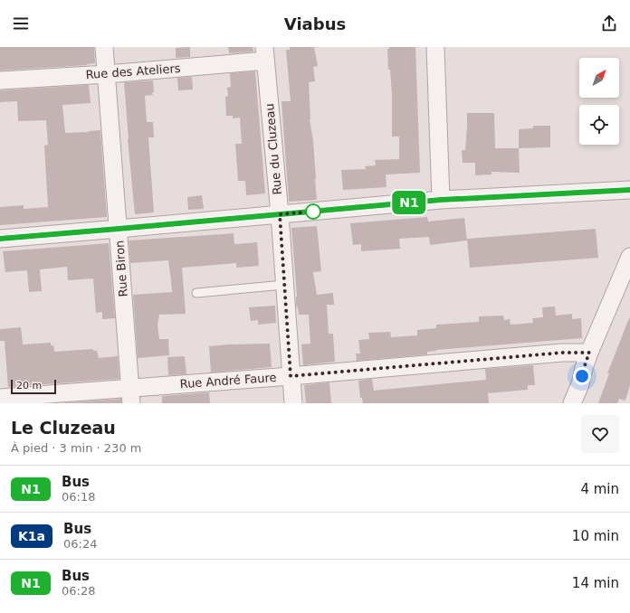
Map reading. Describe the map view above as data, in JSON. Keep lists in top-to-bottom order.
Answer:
{
  "streets": {
    "street": [
      "Rue des Ateliers",
      "Rue du Cluzeau",
      "Rue Biron",
      "Rue André Faure"
    ]
  },
  "crossings": [
    ["Rue des Ateliers", "Rue du Cluzeau"],
    ["Rue des Ateliers", "Rue Biron"],
    ["Rue du Cluzeau", "Rue André Faure"],
    ["Rue Biron", "Rue André Faure"]
  ],
  "lines": ["bus line N1"],
  "scale_bar": "20 m",
  "north": "top right",
  "page": {
    "header": "Viabus",
    "on_map": "N1",
    "scale": "20 m",
    "heading": ["Le Cluzeau", "À pied · 3 min · 230 m"],
    "list": [
      {
        "mark": "N1",
        "name": "Bus",
        "note": "06:18",
        "value": "4 min"
      },
      {
        "mark": "K1a",
        "name": "Bus",
        "note": "06:24",
        "value": "10 min"
      },
      {
        "mark": "N1",
        "name": "Bus",
        "note": "06:28",
        "value": "14 min"
      }
    ]
  }
}
